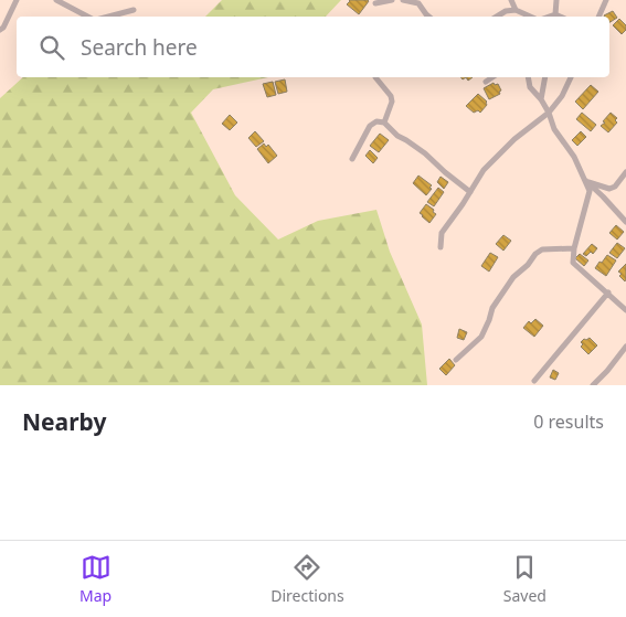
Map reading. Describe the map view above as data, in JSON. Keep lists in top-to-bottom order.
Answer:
{
  "page": {
    "search": "Search here",
    "heading": ["Nearby", "0 results"],
    "nav": ["Map", "Directions", "Saved"]
  }
}
